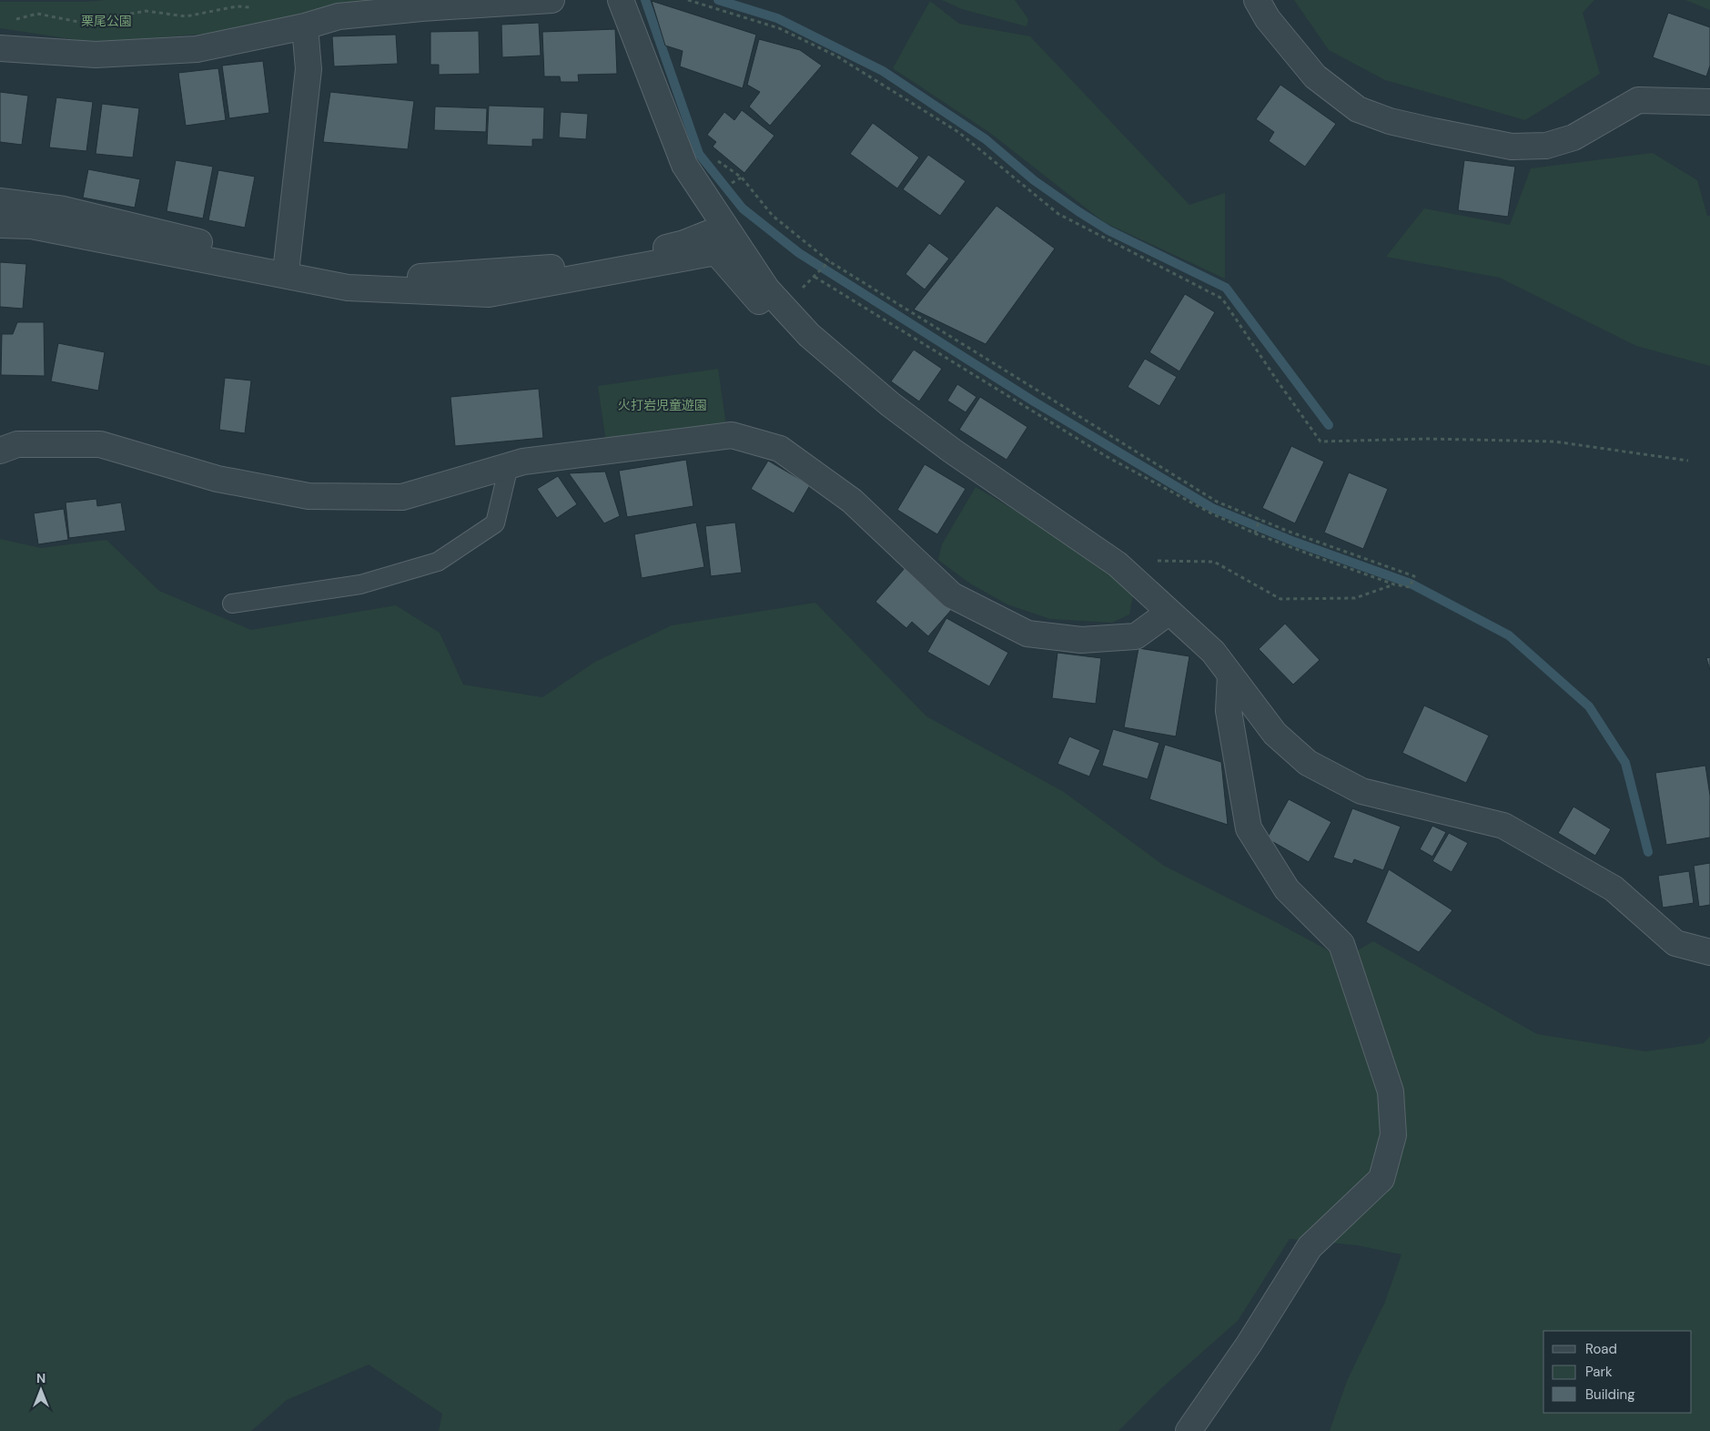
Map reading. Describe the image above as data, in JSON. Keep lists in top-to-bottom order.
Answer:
{
  "parks": ["栗尾公園", "火打岩児童遊園"],
  "legend": ["Road", "Park", "Building"],
  "north": "top"
}
